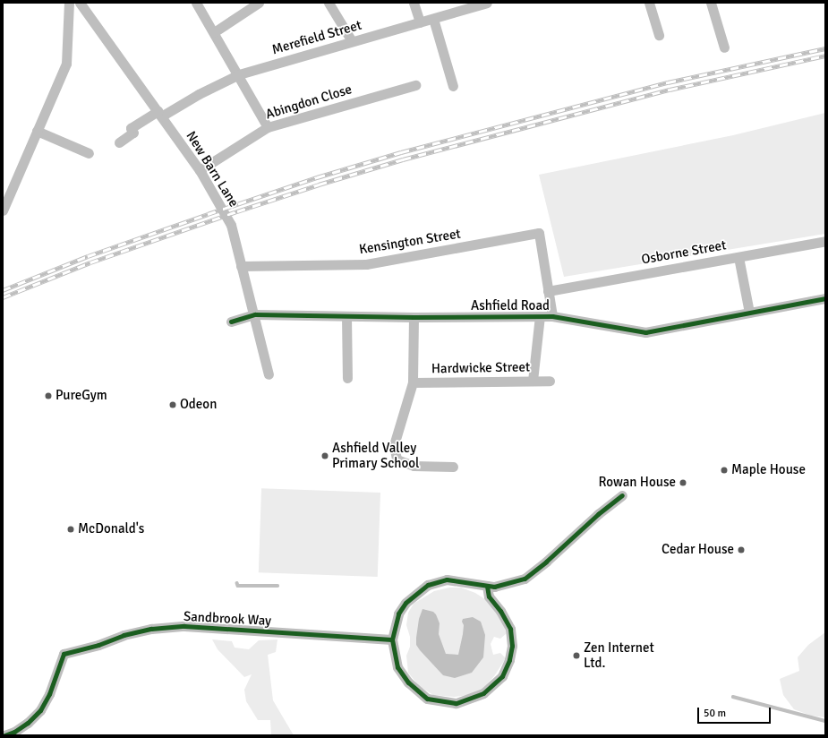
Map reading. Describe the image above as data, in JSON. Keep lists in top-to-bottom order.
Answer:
{
  "streets": {
    "street": [
      "Merefield Street",
      "Abingdon Close",
      "New Barn Lane",
      "Kensington Street",
      "Osborne Street",
      "Ashfield Road",
      "Hardwicke Street",
      "Sandbrook Way"
    ]
  },
  "crossings": [
    ["Merefield Street", "New Barn Lane"],
    ["Abingdon Close", "New Barn Lane"],
    ["New Barn Lane", "Kensington Street"],
    ["New Barn Lane", "Ashfield Road"],
    ["Kensington Street", "Osborne Street"]
  ],
  "places": [
    "PureGym",
    "Odeon",
    "Ashfield Valley Primary School",
    "Maple House",
    "Rowan House",
    "McDonald's",
    "Cedar House",
    "Zen Internet Ltd."
  ],
  "scale_bar": "50 m"
}
